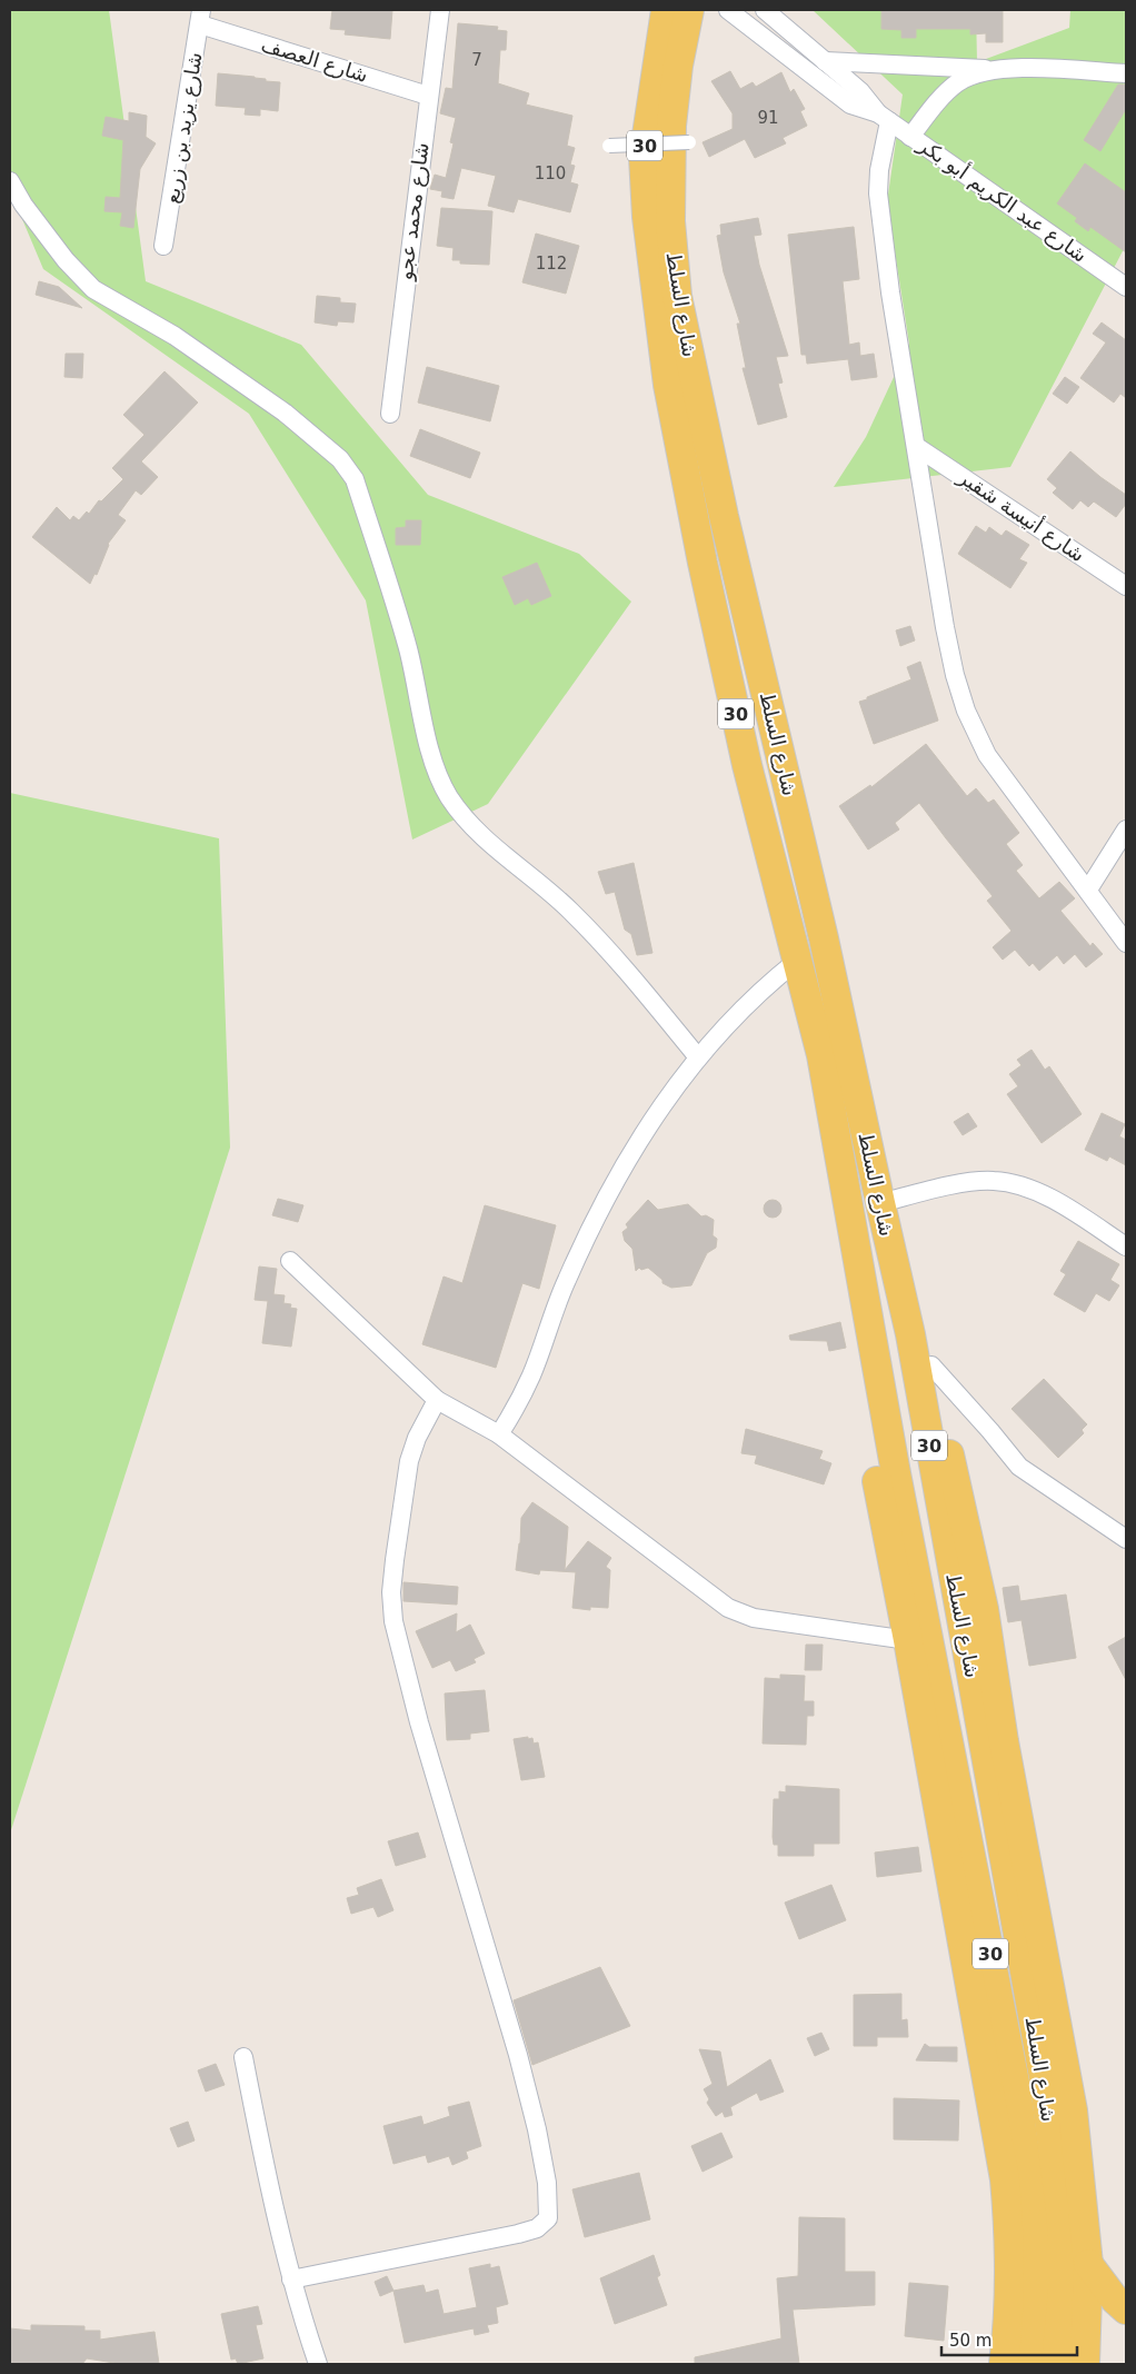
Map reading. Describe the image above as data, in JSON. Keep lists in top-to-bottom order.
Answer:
{
  "streets": {
    "main road": ["30", "شارع السلط"],
    "street": [
      "شارع العصف",
      "شارع يزيد بن زريع",
      "شارع عبد الكريم أبو بكر",
      "شارع محمد عجو",
      "شارع أنيسة شقير"
    ]
  },
  "crossings": [
    ["شارع العصف", "شارع يزيد بن زريع"],
    ["شارع العصف", "شارع محمد عجو"]
  ],
  "house_numbers": [
    "7",
    "91",
    "110",
    "112"
  ],
  "scale_bar": "50 m"
}
